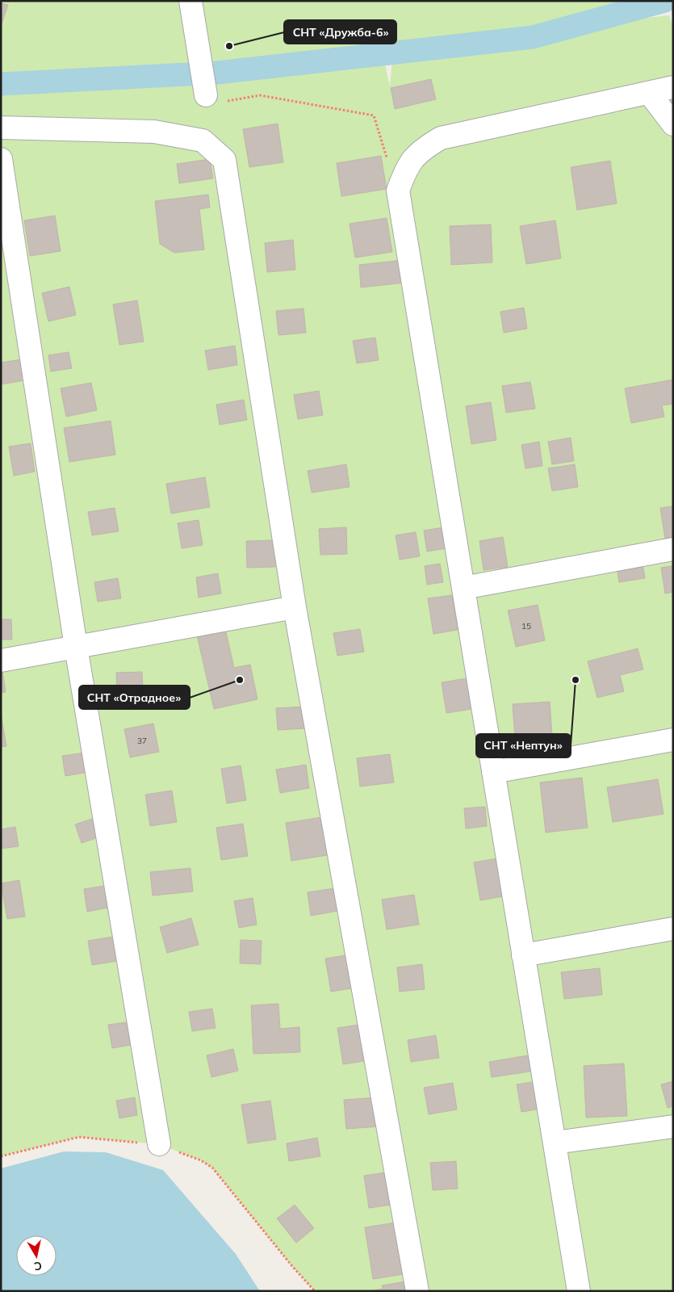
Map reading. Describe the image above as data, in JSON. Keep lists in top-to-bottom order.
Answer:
{
  "places": ["СНТ «Дружба-6»", "СНТ «Отрадное»", "СНТ «Нептун»"],
  "house_numbers": ["15", "37"],
  "north": "bottom"
}
